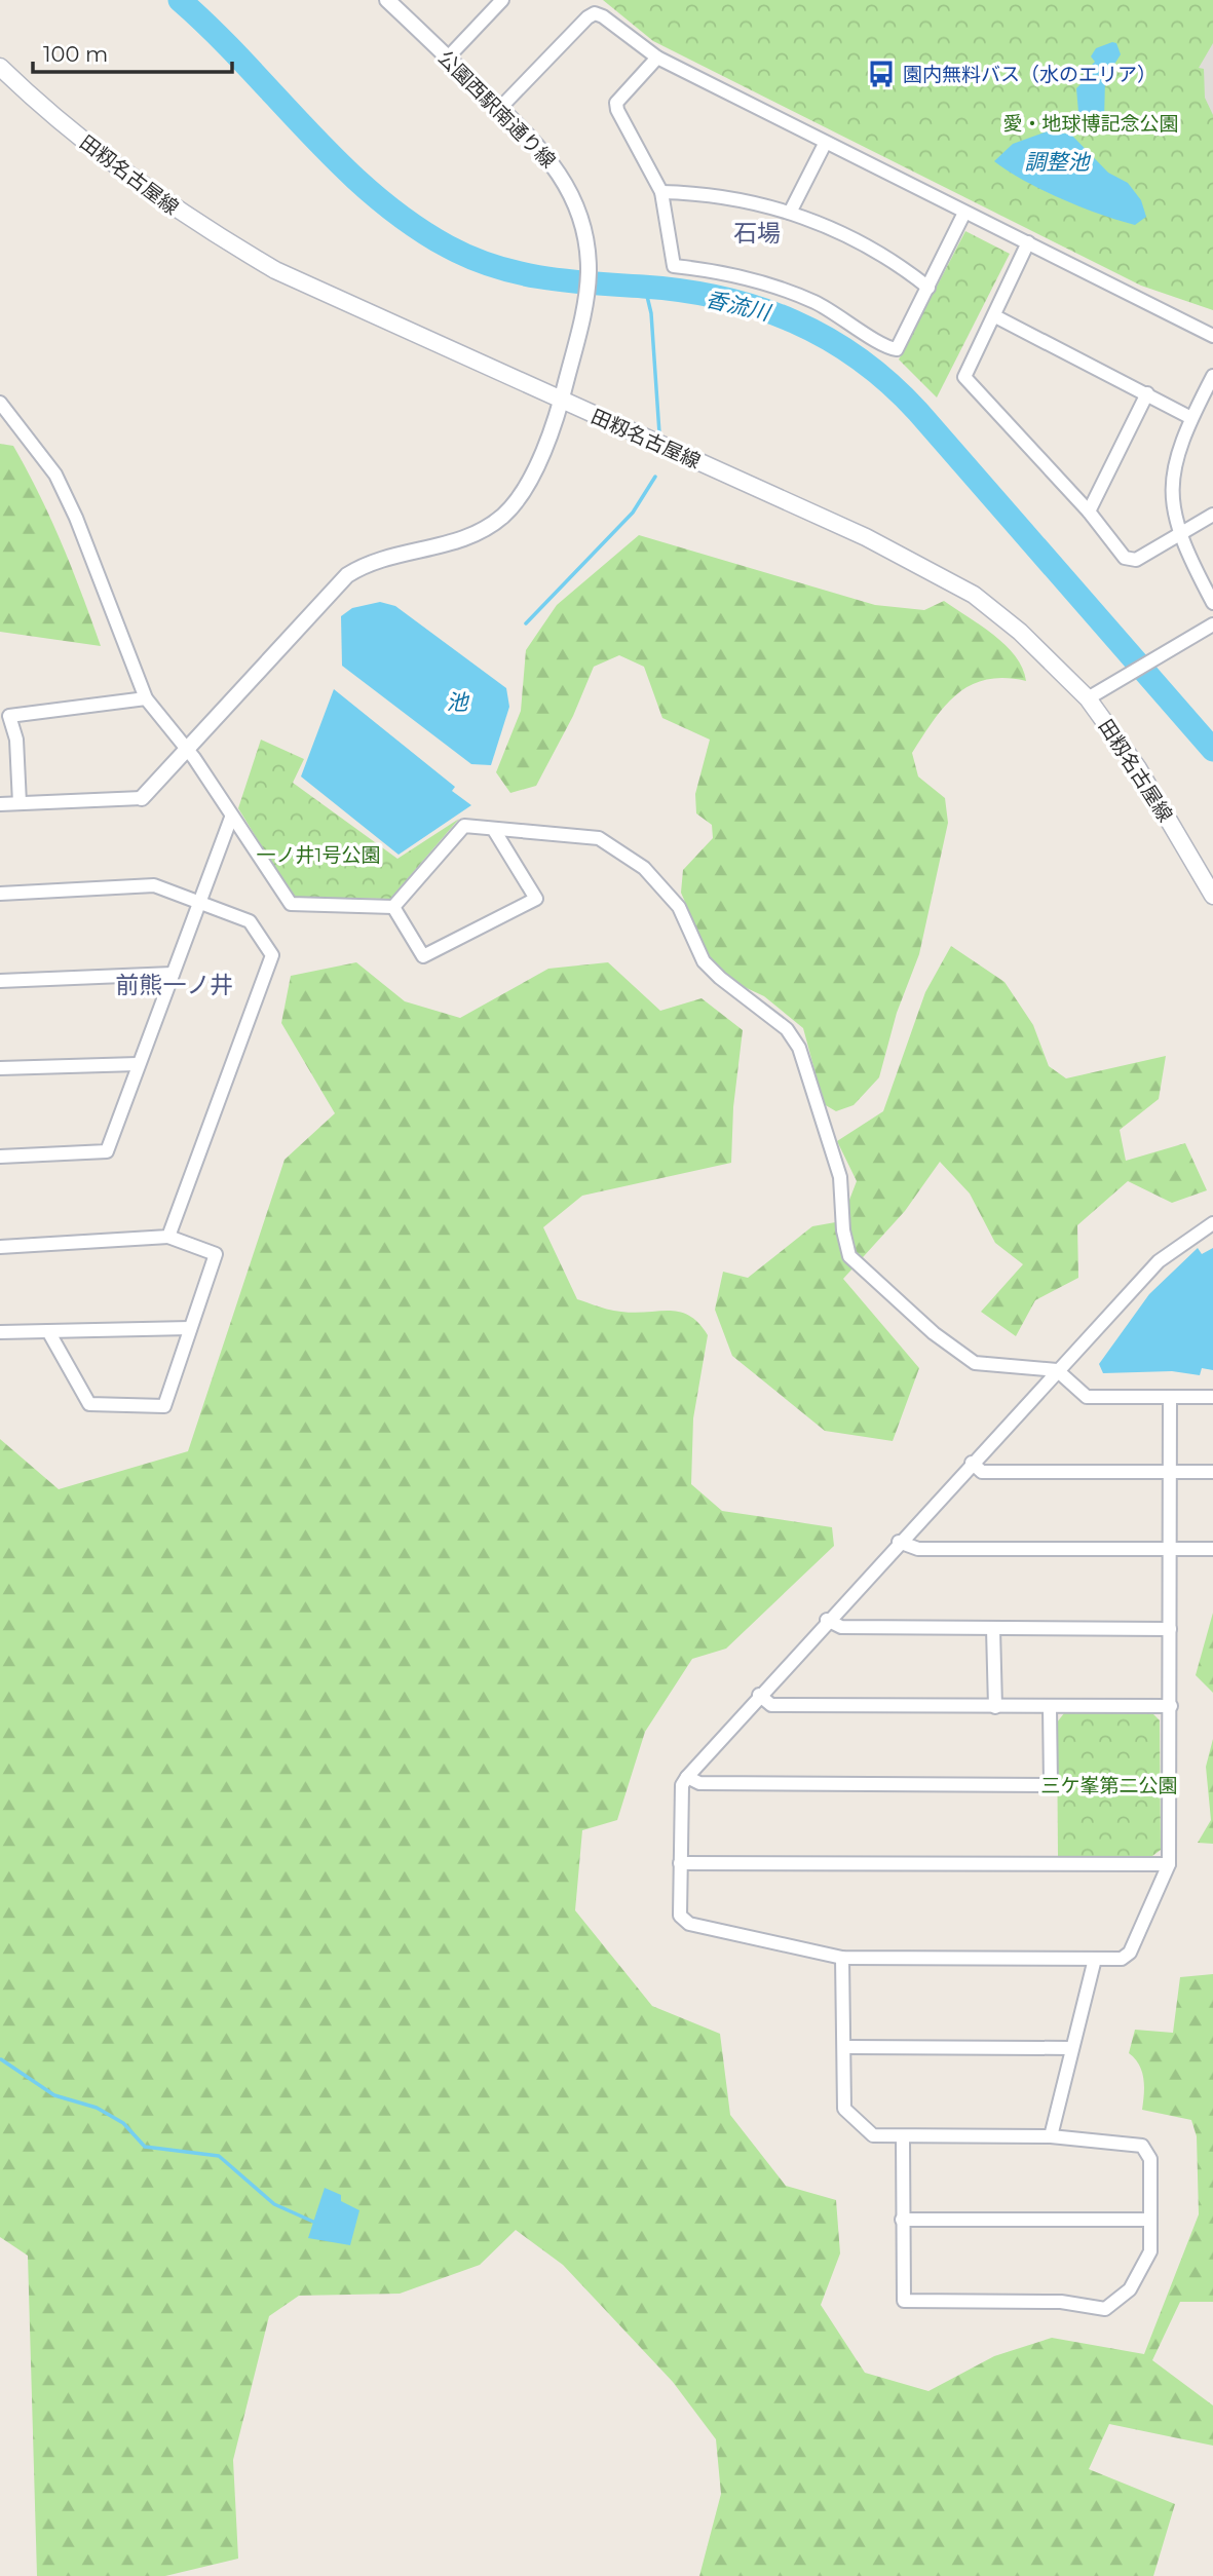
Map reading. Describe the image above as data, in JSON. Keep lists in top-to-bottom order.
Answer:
{
  "streets": {
    "main road": ["田籾名古屋線"],
    "street": ["公園西駅南通り線"]
  },
  "crossings": [
    ["公園西駅南通り線", "田籾名古屋線"]
  ],
  "districts": ["石場", "前熊一ノ井"],
  "water": ["調整池", "香流川", "池"],
  "parks": ["愛・地球博記念公園", "一ノ井1号公園", "三ケ峯第二公園"],
  "places": {
    "bus stop": ["園内無料バス（水のエリア）"]
  },
  "scale_bar": "100 m"
}
